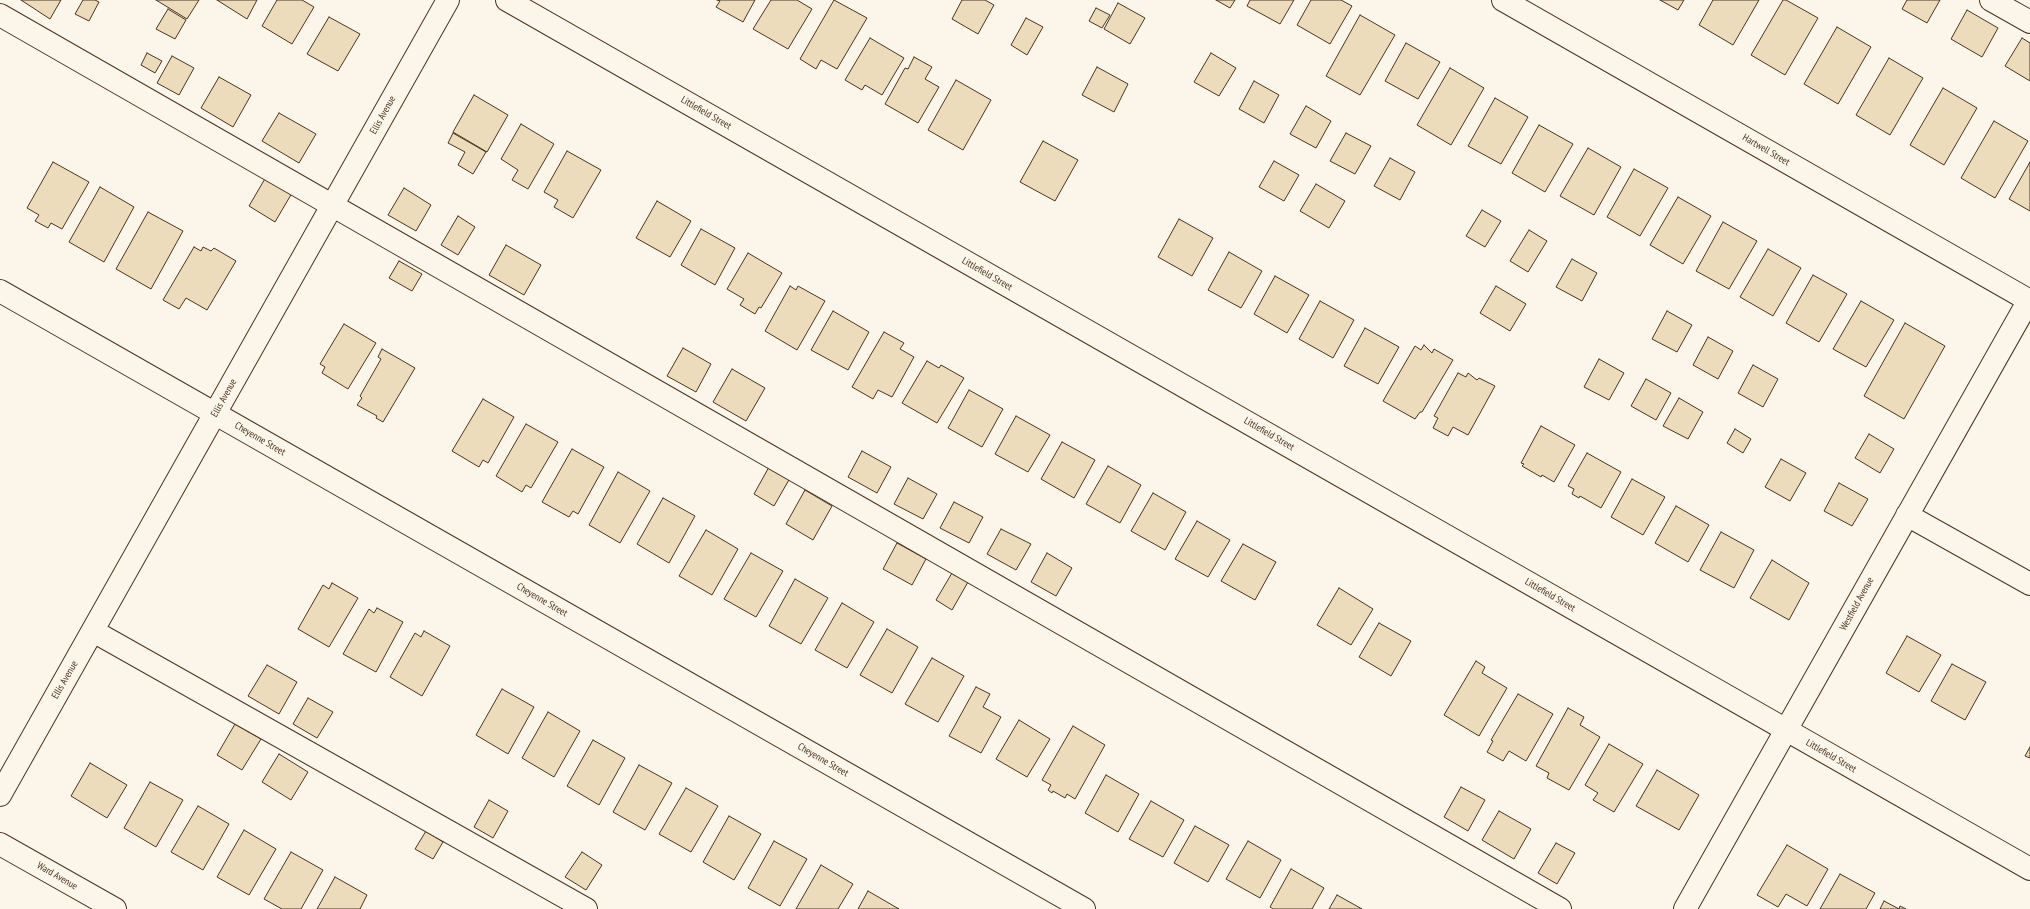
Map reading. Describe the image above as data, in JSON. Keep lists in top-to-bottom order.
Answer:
{
  "streets": {
    "street": [
      "Littlefield Street",
      "Ellis Avenue",
      "Hartwell Street",
      "Cheyenne Street",
      "Westfield Avenue",
      "Ward Avenue"
    ]
  },
  "crossings": [
    ["Littlefield Street", "Westfield Avenue"],
    ["Ellis Avenue", "Cheyenne Street"],
    ["Hartwell Street", "Westfield Avenue"]
  ]
}
